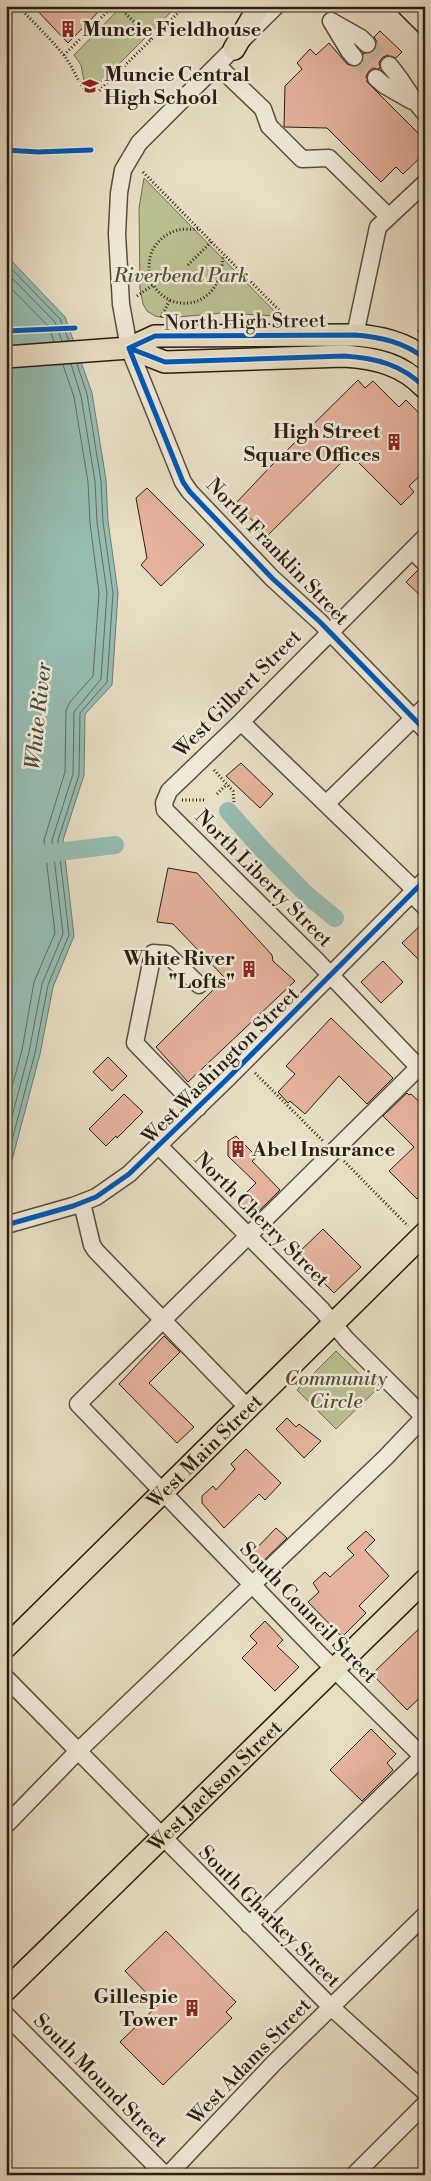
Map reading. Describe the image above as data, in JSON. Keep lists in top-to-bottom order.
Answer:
{
  "streets": {
    "main road": ["North High Street", "West Main Street", "West Jackson Street"],
    "street": [
      "North Franklin Street",
      "West Gilbert Street",
      "North Liberty Street",
      "West Washington Street",
      "North Cherry Street",
      "South Council Street",
      "South Gharkey Street",
      "West Adams Street",
      "South Mound Street"
    ]
  },
  "crossings": [
    ["North High Street", "North Franklin Street"],
    ["North Franklin Street", "West Gilbert Street"],
    ["West Gilbert Street", "North Liberty Street"],
    ["North Liberty Street", "West Washington Street"],
    ["West Washington Street", "North Cherry Street"],
    ["North Cherry Street", "West Main Street"],
    ["West Main Street", "South Council Street"],
    ["South Council Street", "West Jackson Street"],
    ["West Jackson Street", "South Gharkey Street"],
    ["South Gharkey Street", "West Adams Street"],
    ["West Adams Street", "South Mound Street"]
  ],
  "water": ["White River"],
  "parks": ["Riverbend Park", "Community Circle"],
  "places": {
    "building": [
      "Muncie Fieldhouse",
      "High Street Square Offices",
      "White River \"Lofts\"",
      "Abel Insurance",
      "Gillespie Tower"
    ],
    "school or university": ["Muncie Central High School"]
  }
}
